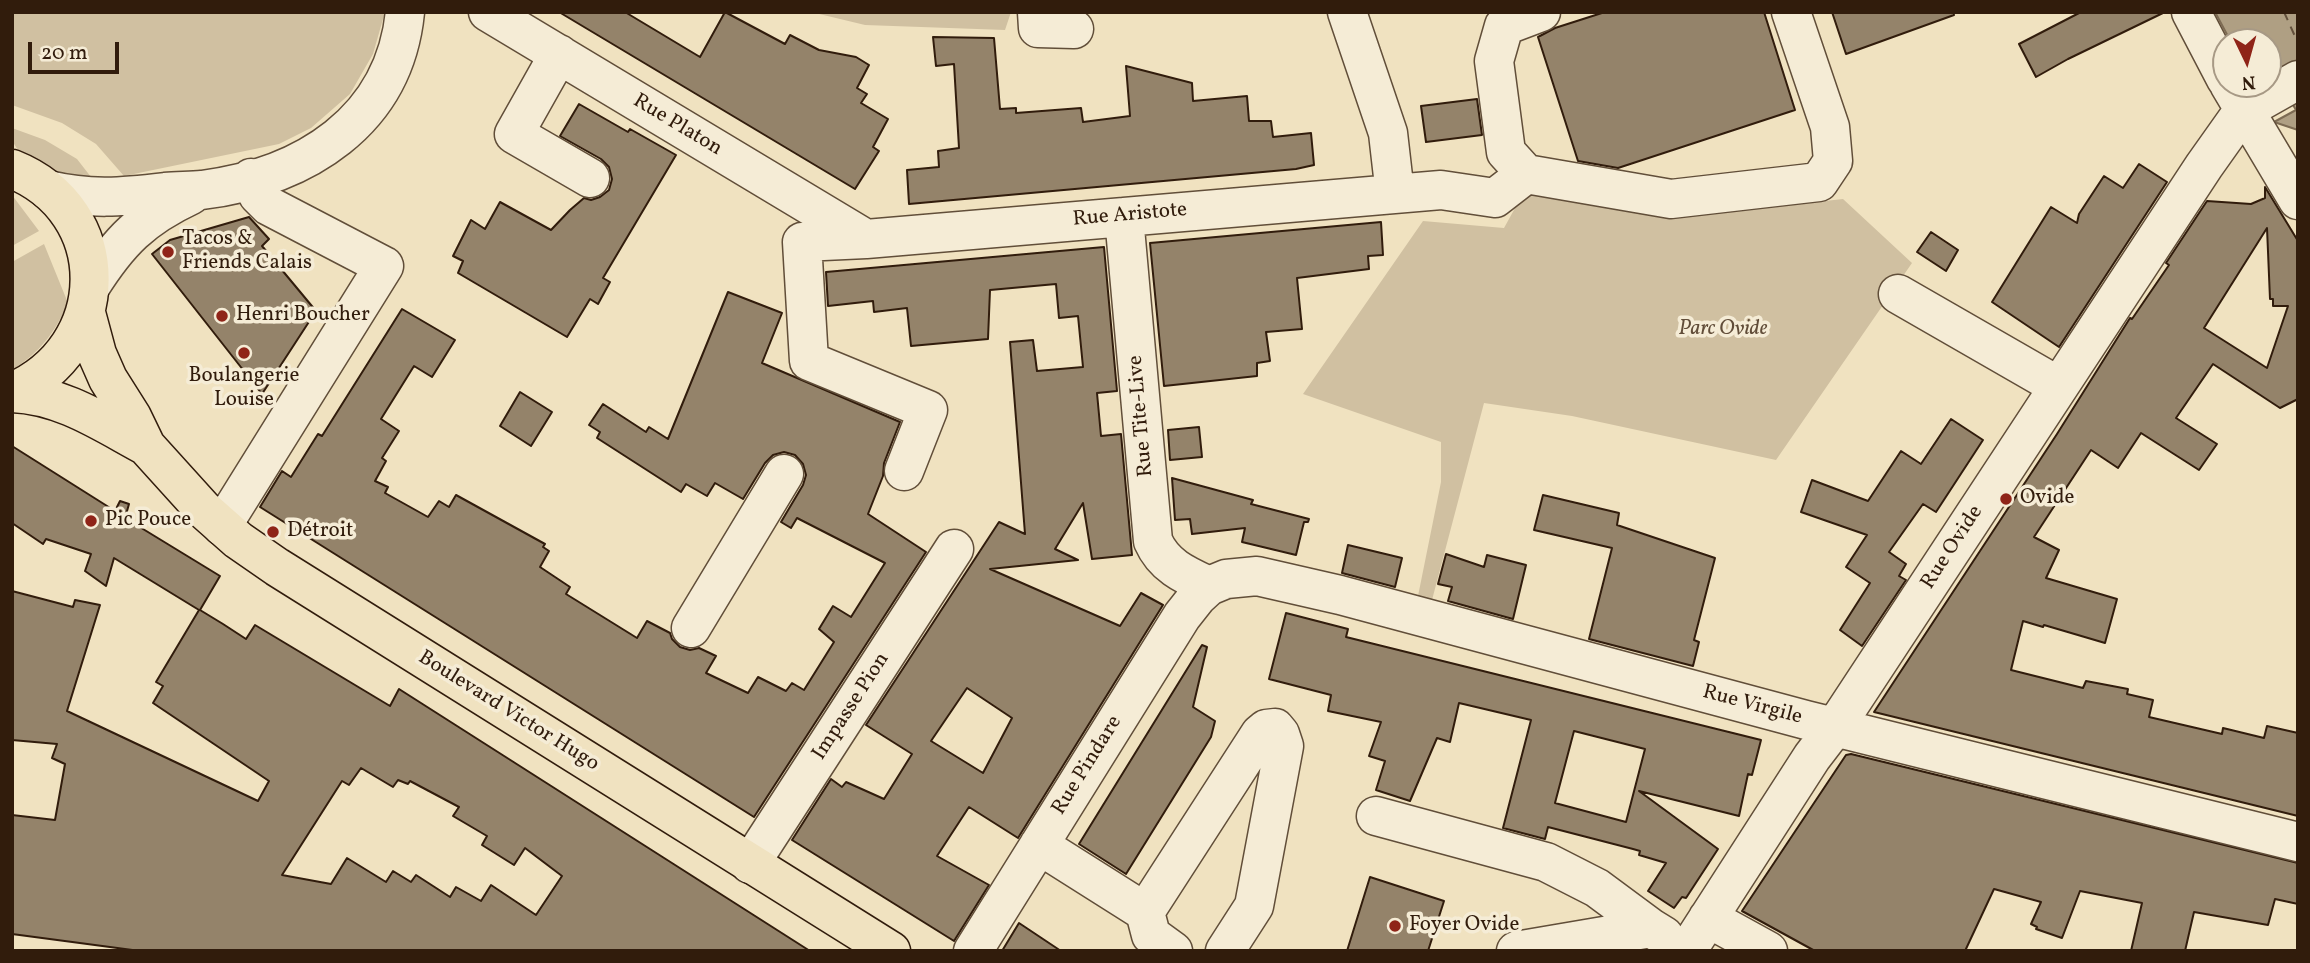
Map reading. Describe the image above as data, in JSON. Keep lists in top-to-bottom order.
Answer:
{
  "streets": {
    "main road": ["Boulevard Victor Hugo"],
    "street": [
      "Rue Platon",
      "Rue Aristote",
      "Rue Tite-Live",
      "Rue Ovide",
      "Rue Virgile",
      "Impasse Pion",
      "Rue Pindare"
    ]
  },
  "crossings": [
    ["Rue Platon", "Rue Aristote"],
    ["Rue Aristote", "Rue Tite-Live"],
    ["Rue Tite-Live", "Rue Virgile"],
    ["Rue Tite-Live", "Rue Pindare"],
    ["Rue Ovide", "Rue Virgile"],
    ["Rue Virgile", "Rue Pindare"],
    ["Impasse Pion", "Boulevard Victor Hugo"]
  ],
  "parks": ["Parc Ovide"],
  "places": [
    "Tacos & Friends Calais",
    "Henri Boucher",
    "Boulangerie Louise",
    "Ovide",
    "Pic Pouce",
    "Détroit",
    "Foyer Ovide"
  ],
  "scale_bar": "20 m",
  "north": "bottom"
}
